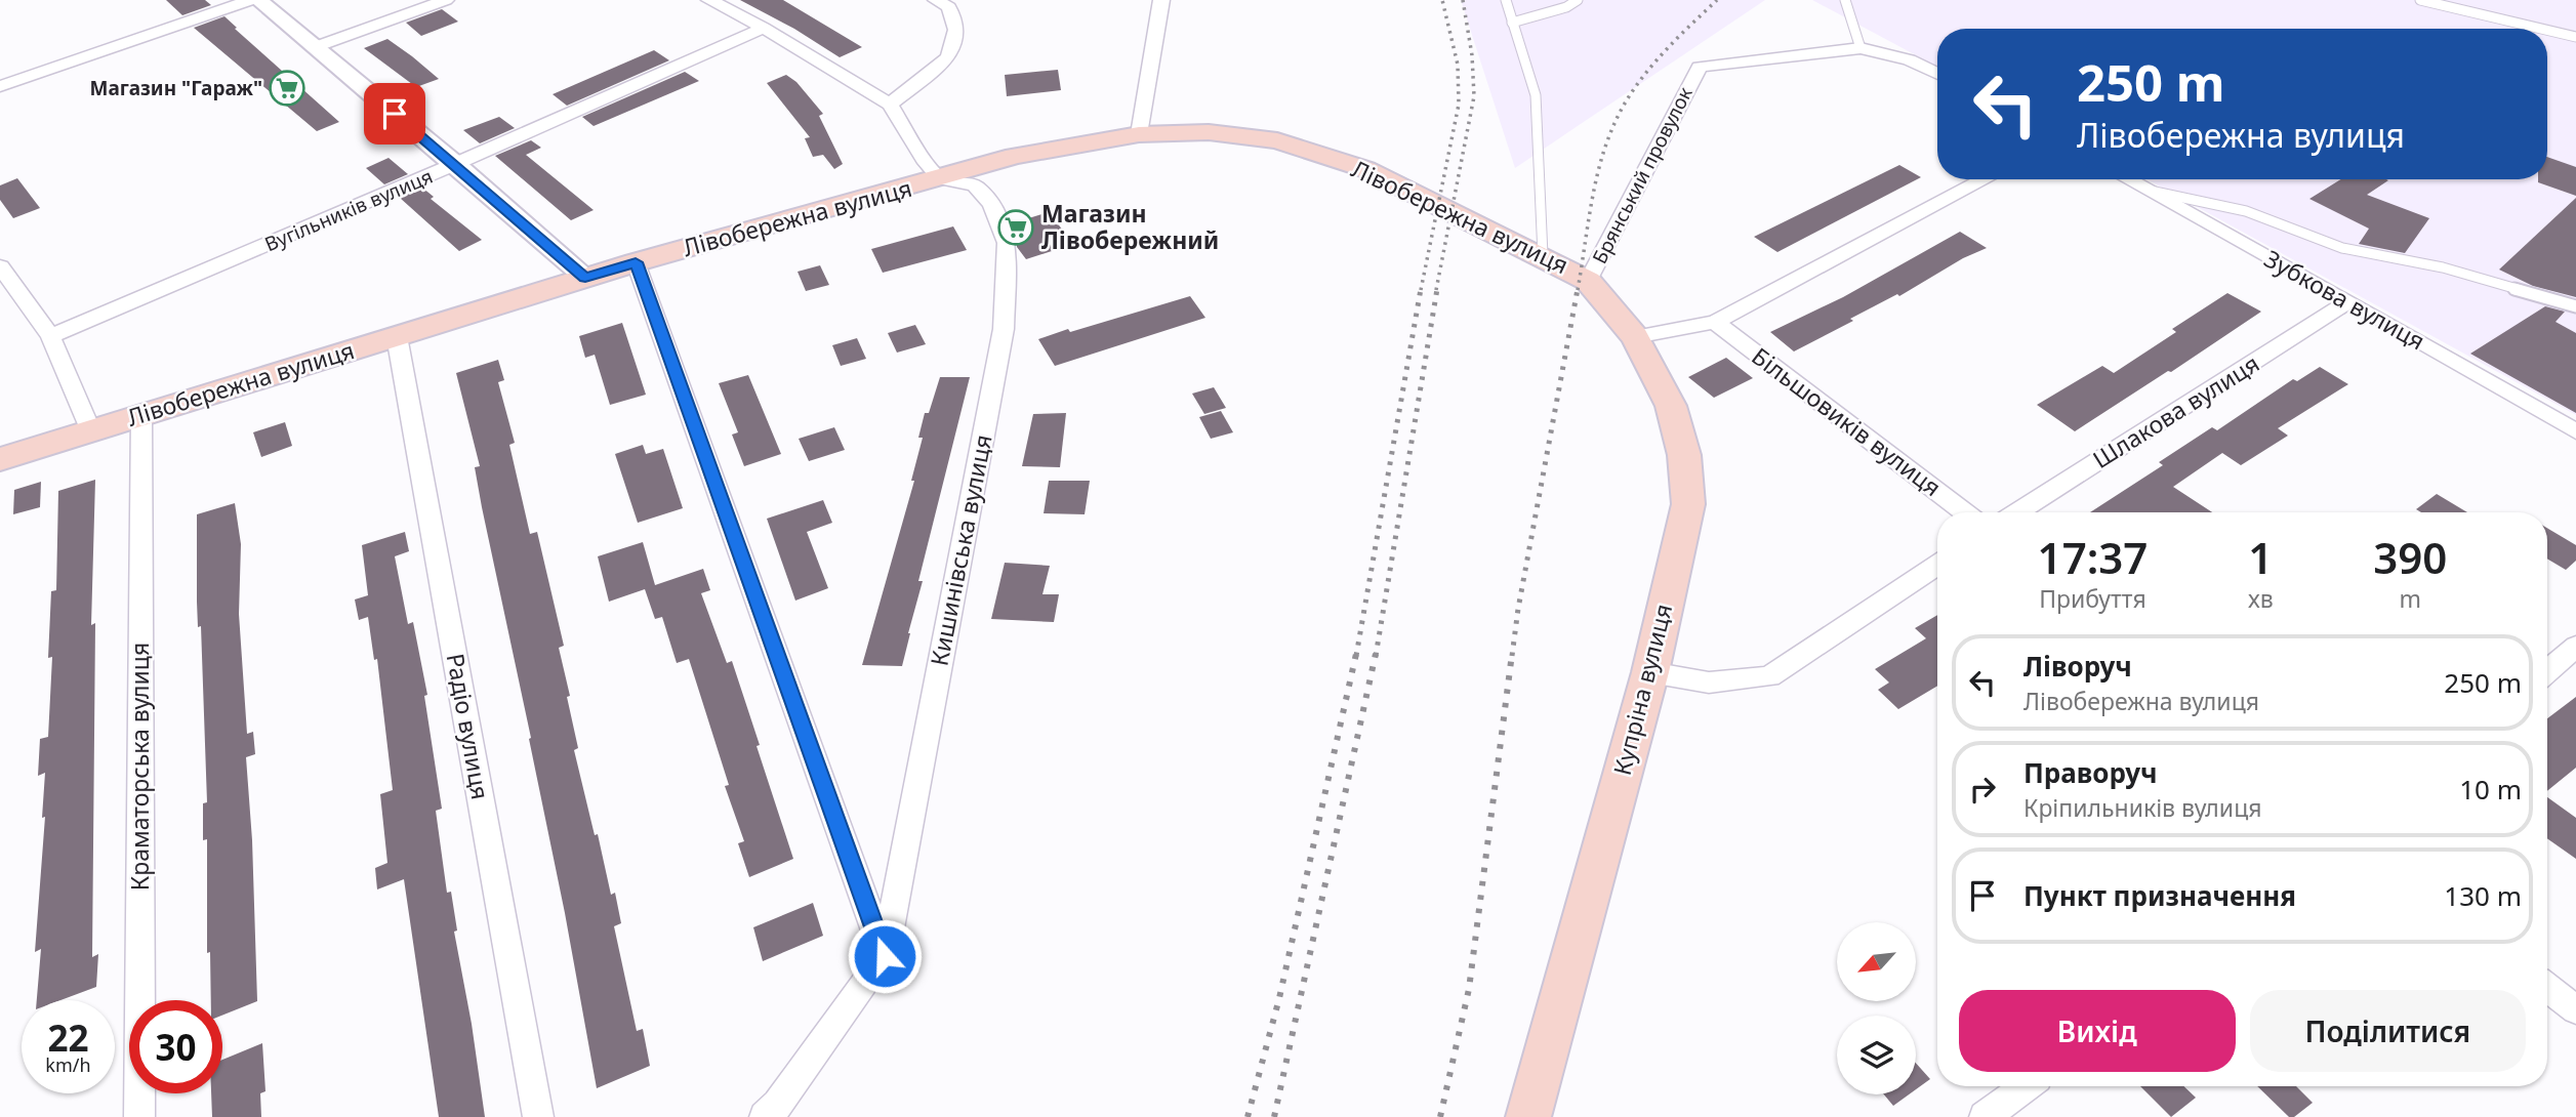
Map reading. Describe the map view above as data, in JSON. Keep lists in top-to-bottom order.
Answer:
{
  "streets": {
    "main road": ["Лівобережна вулиця", "Купріна вулиця"],
    "street": [
      "Брянський провулок",
      "Вугільників вулиця",
      "Зубкова вулиця",
      "Шлакова вулиця",
      "Більшовиків вулиця",
      "Кишинівська вулиця",
      "Радіо вулиця",
      "Краматорська вулиця"
    ]
  },
  "crossings": [
    ["Брянський провулок", "Лівобережна вулиця"],
    ["Брянський провулок", "Купріна вулиця"],
    ["Лівобережна вулиця", "Кишинівська вулиця"],
    ["Лівобережна вулиця", "Купріна вулиця"],
    ["Лівобережна вулиця", "Радіо вулиця"],
    ["Лівобережна вулиця", "Краматорська вулиця"],
    ["Зубкова вулиця", "Шлакова вулиця"]
  ],
  "places": {
    "supermarket": ["Магазин \"Гараж\"", "Магазин Лівобережний"]
  },
  "north": "bottom left",
  "page": {
    "turn": ["250 m", "Лівобережна вулиця"],
    "eta": [
      "17:37",
      "Прибуття",
      "1",
      "хв",
      "390",
      "m"
    ],
    "list": [
      {
        "name": "Ліворуч",
        "note": "Лівобережна вулиця",
        "value": "250 m"
      },
      {
        "name": "Праворуч",
        "note": "Кріпильників вулиця",
        "value": "10 m"
      },
      {
        "name": "Пункт призначення",
        "value": "130 m"
      }
    ],
    "buttons": ["Вихід", "Поділитися"],
    "speed": "22 km/h",
    "limit": "30"
  }
}
